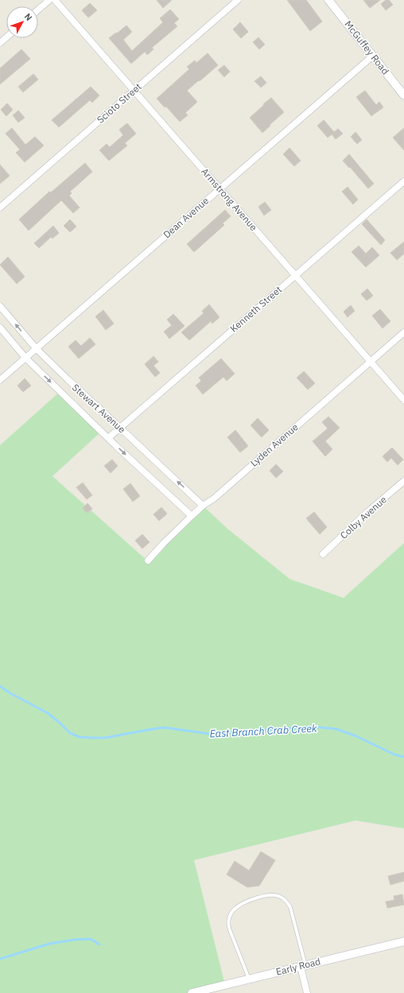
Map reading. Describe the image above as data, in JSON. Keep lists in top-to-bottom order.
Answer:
{
  "streets": {
    "street": [
      "McGuffey Road",
      "Scioto Street",
      "Armstrong Avenue",
      "Dean Avenue",
      "Kenneth Street",
      "Stewart Avenue",
      "Lyden Avenue",
      "Colby Avenue",
      "Early Road"
    ]
  },
  "crossings": [
    ["McGuffey Road", "Dean Avenue"],
    ["Scioto Street", "Armstrong Avenue"],
    ["Armstrong Avenue", "Dean Avenue"],
    ["Armstrong Avenue", "Kenneth Street"],
    ["Armstrong Avenue", "Lyden Avenue"],
    ["Dean Avenue", "Stewart Avenue"],
    ["Kenneth Street", "Stewart Avenue"],
    ["Stewart Avenue", "Lyden Avenue"]
  ],
  "water": ["East Branch Crab Creek"],
  "north": "top right"
}
